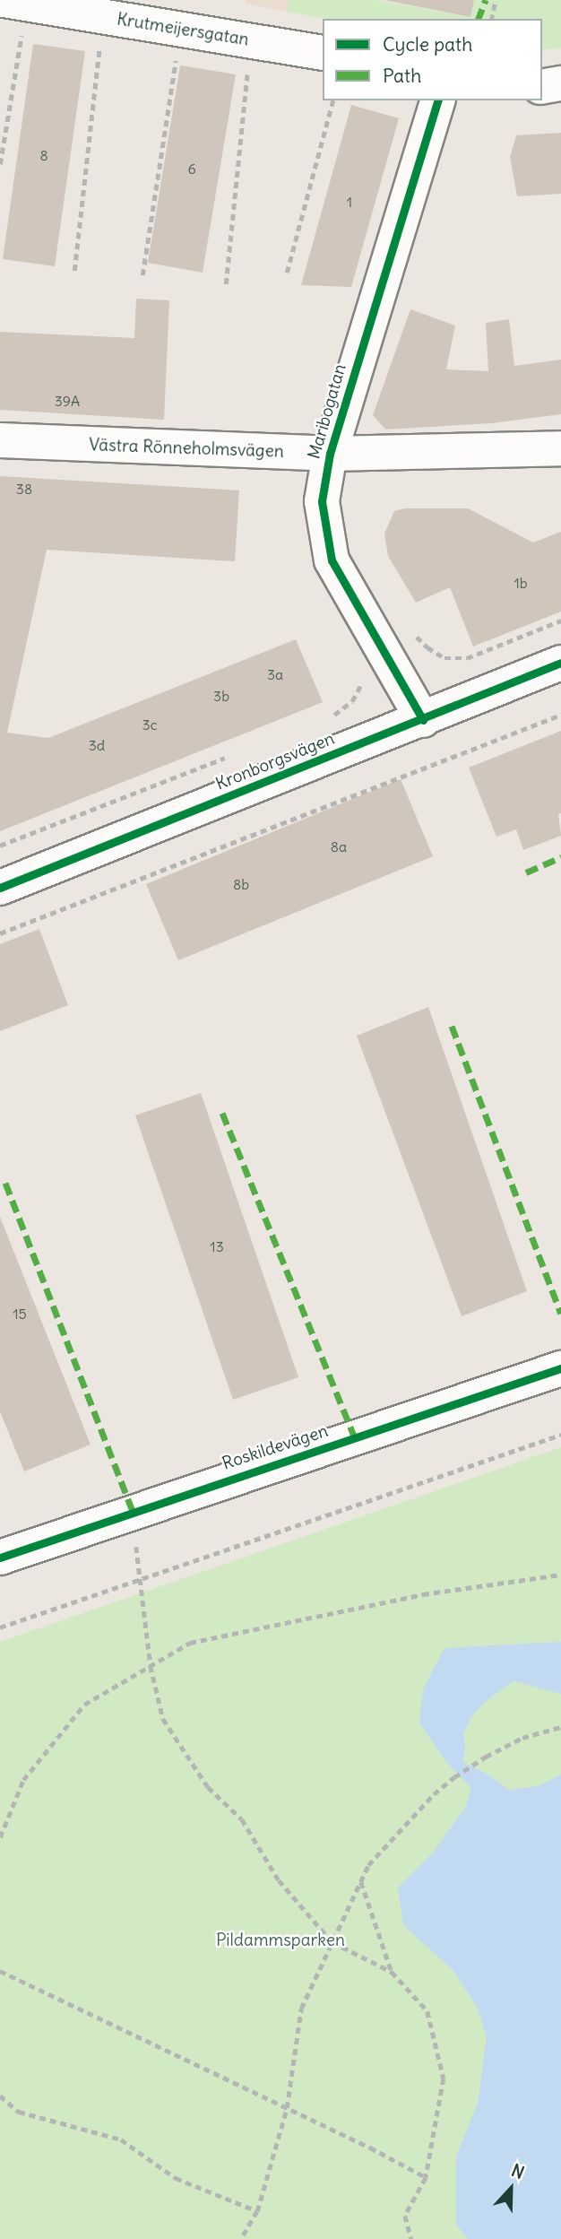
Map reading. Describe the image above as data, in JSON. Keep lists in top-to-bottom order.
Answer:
{
  "streets": {
    "street": [
      "Krutmeijersgatan",
      "Maribogatan",
      "Västra Rönneholmsvägen",
      "Kronborgsvägen",
      "Roskildevägen"
    ]
  },
  "crossings": [
    ["Maribogatan", "Västra Rönneholmsvägen"],
    ["Maribogatan", "Kronborgsvägen"]
  ],
  "parks": ["Pildammsparken"],
  "house_numbers": [
    "8",
    "6",
    "1",
    "39A",
    "38",
    "1b",
    "3a",
    "3b",
    "3c",
    "3d",
    "8a",
    "8b",
    "13",
    "15"
  ],
  "legend": ["Cycle path", "Path"],
  "north": "top"
}
